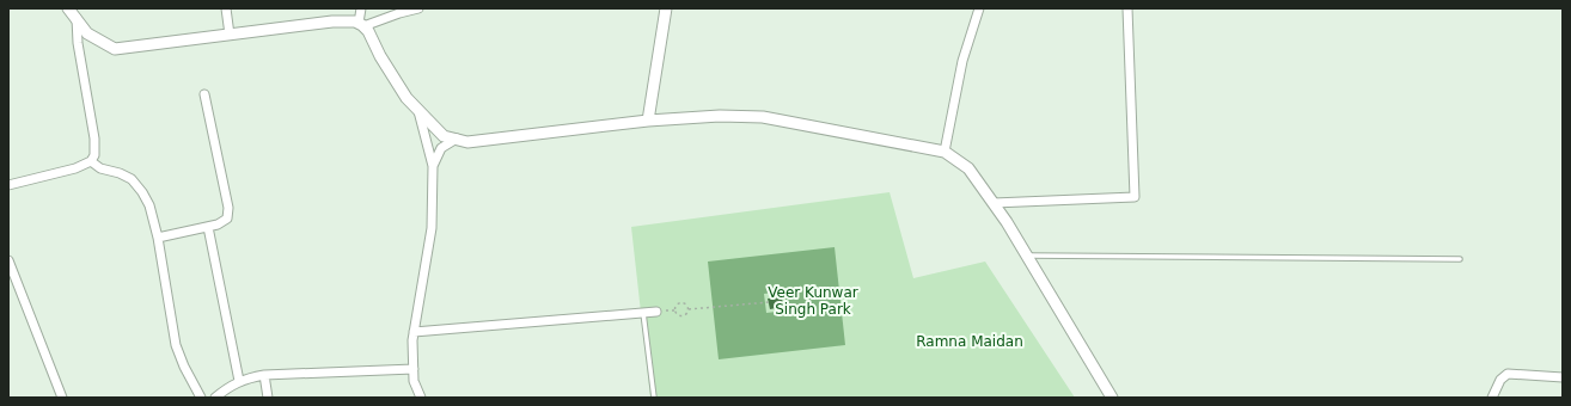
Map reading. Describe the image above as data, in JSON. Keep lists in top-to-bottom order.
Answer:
{
  "parks": ["Veer Kunwar Singh Park", "Ramna Maidan"]
}
